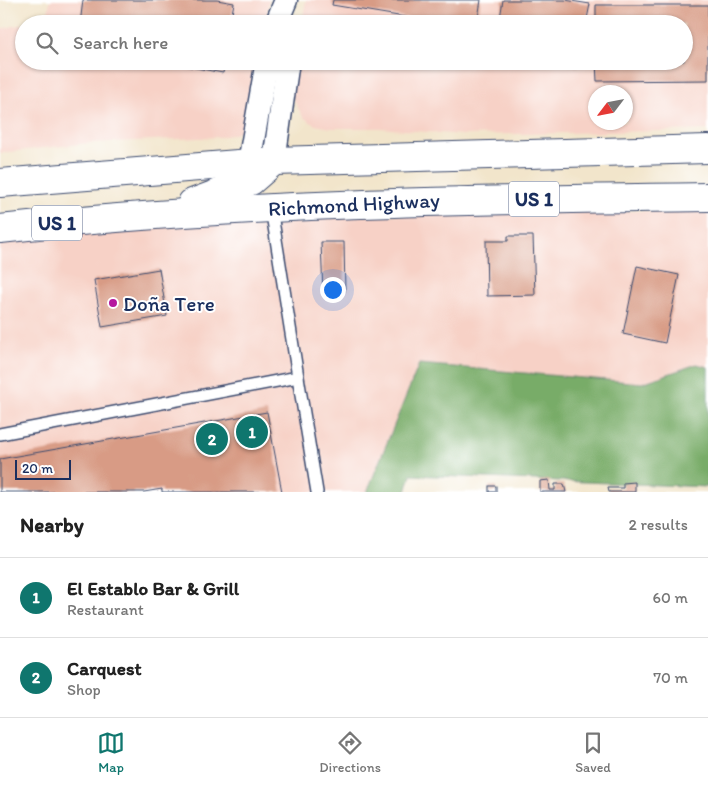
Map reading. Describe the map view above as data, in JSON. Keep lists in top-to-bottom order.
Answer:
{
  "streets": {
    "main road": ["US 1", "Richmond Highway"]
  },
  "places": ["Doña Tere"],
  "scale_bar": "20 m",
  "north": "bottom left",
  "page": {
    "search": "Search here",
    "pins": ["1", "2"],
    "scale": "20 m",
    "heading": ["Nearby", "2 results"],
    "list": [
      {
        "mark": "1",
        "name": "El Establo Bar & Grill",
        "note": "Restaurant",
        "value": "60 m"
      },
      {
        "mark": "2",
        "name": "Carquest",
        "note": "Shop",
        "value": "70 m"
      }
    ],
    "nav": ["Map", "Directions", "Saved"]
  }
}
